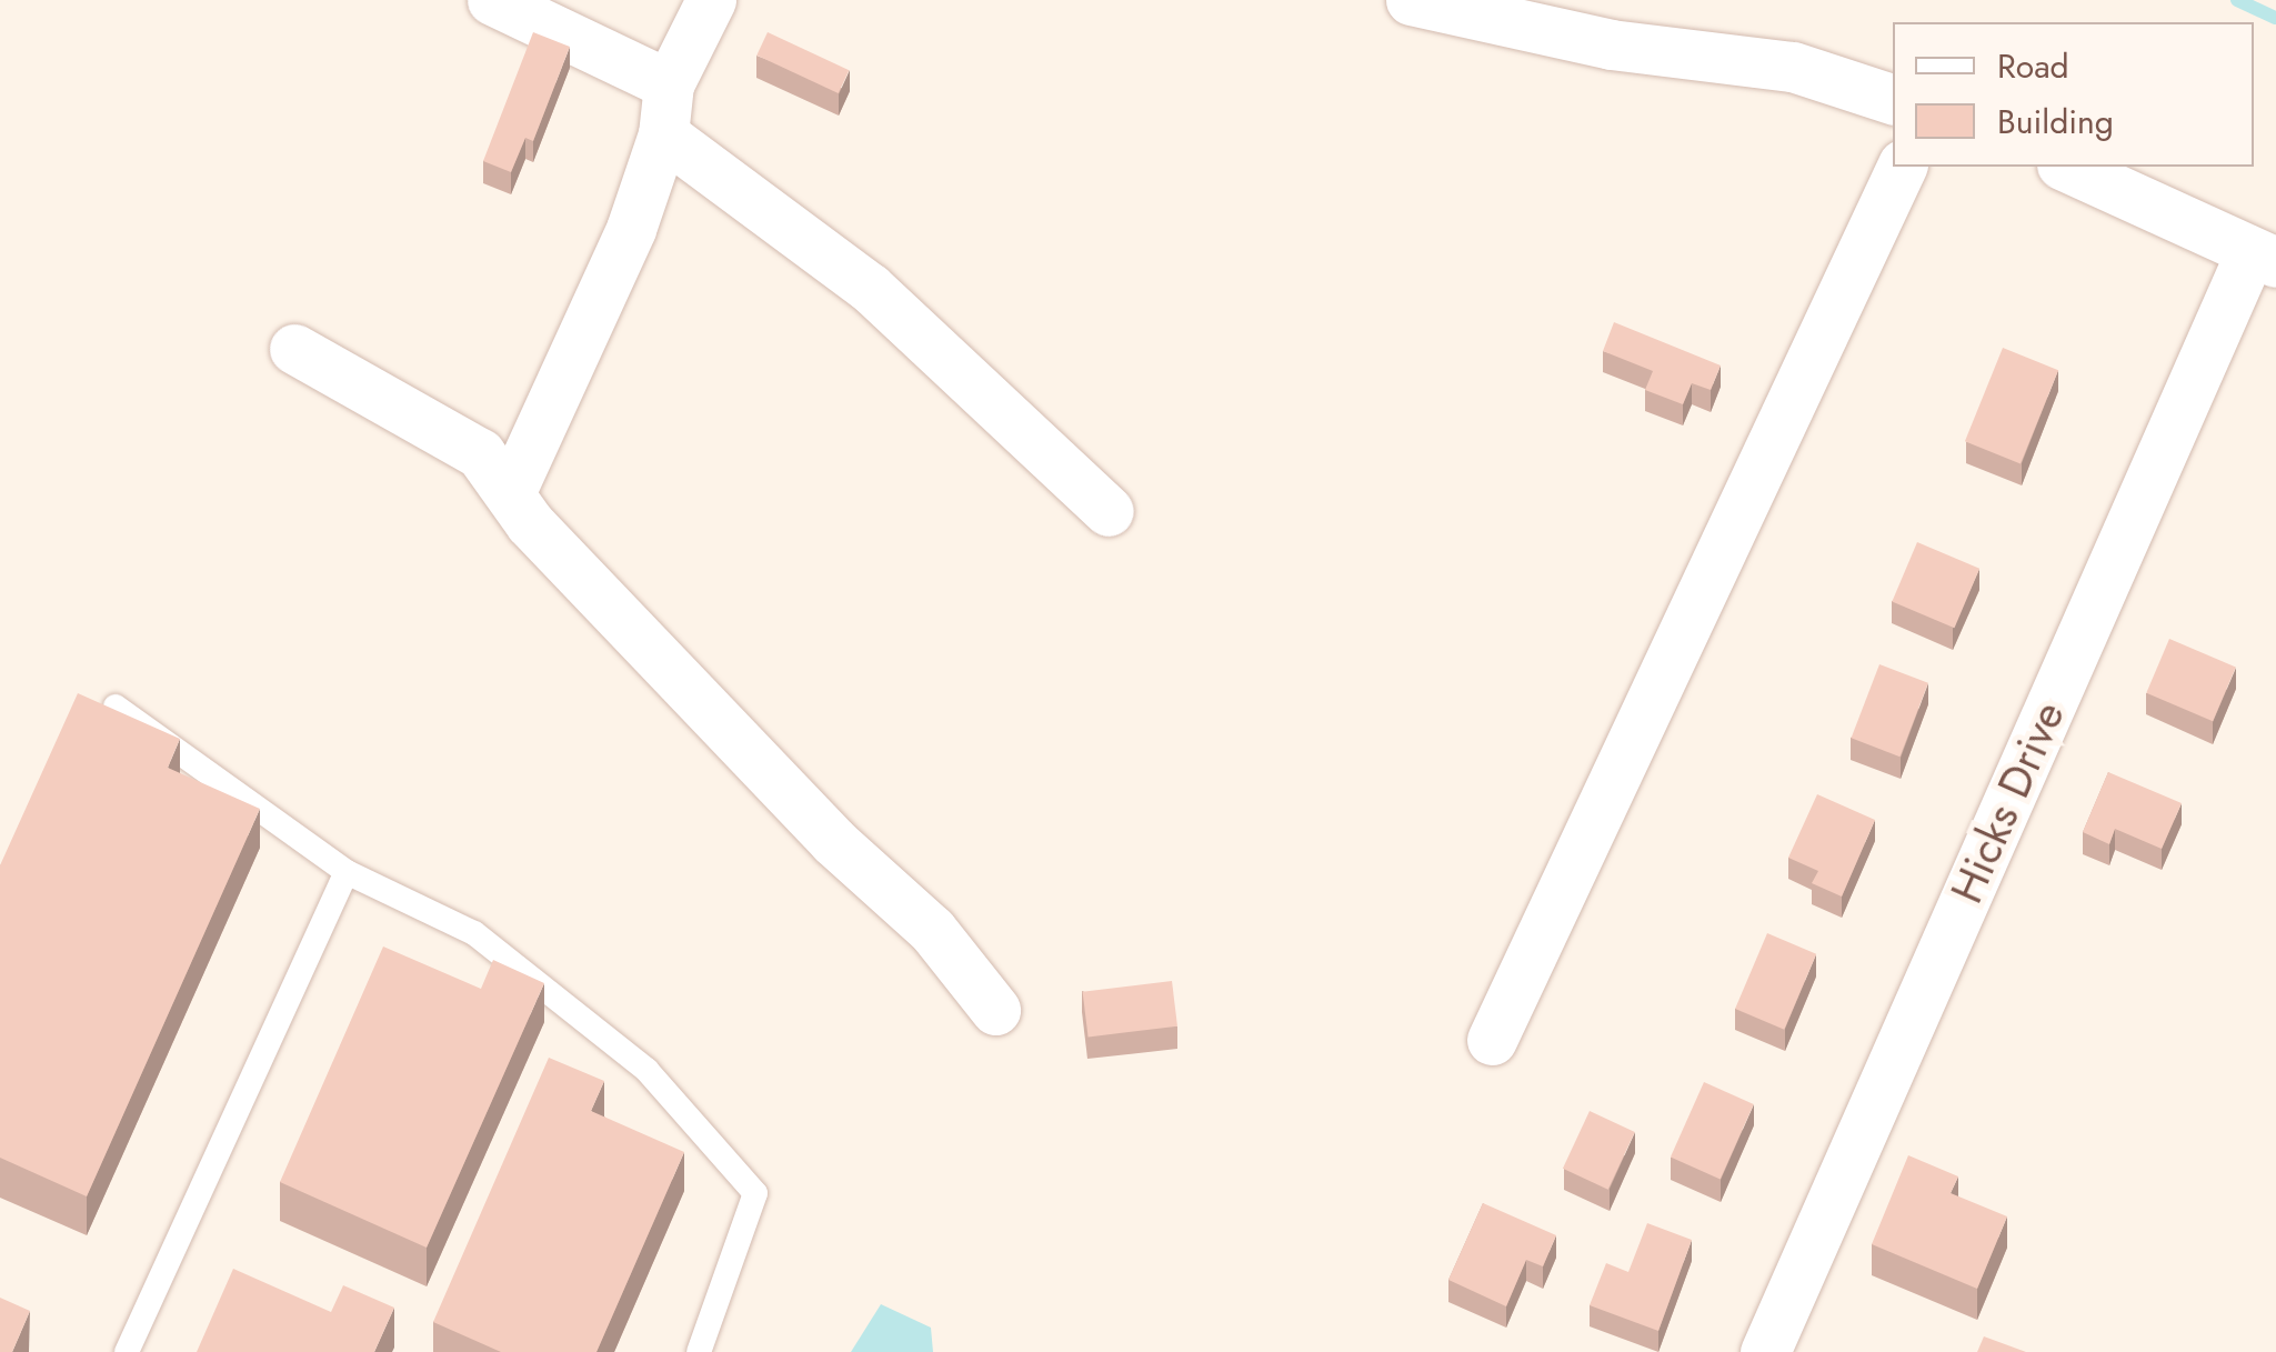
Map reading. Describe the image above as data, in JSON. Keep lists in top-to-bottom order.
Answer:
{
  "streets": {
    "street": ["Hicks Drive"]
  },
  "legend": ["Road", "Building"]
}
